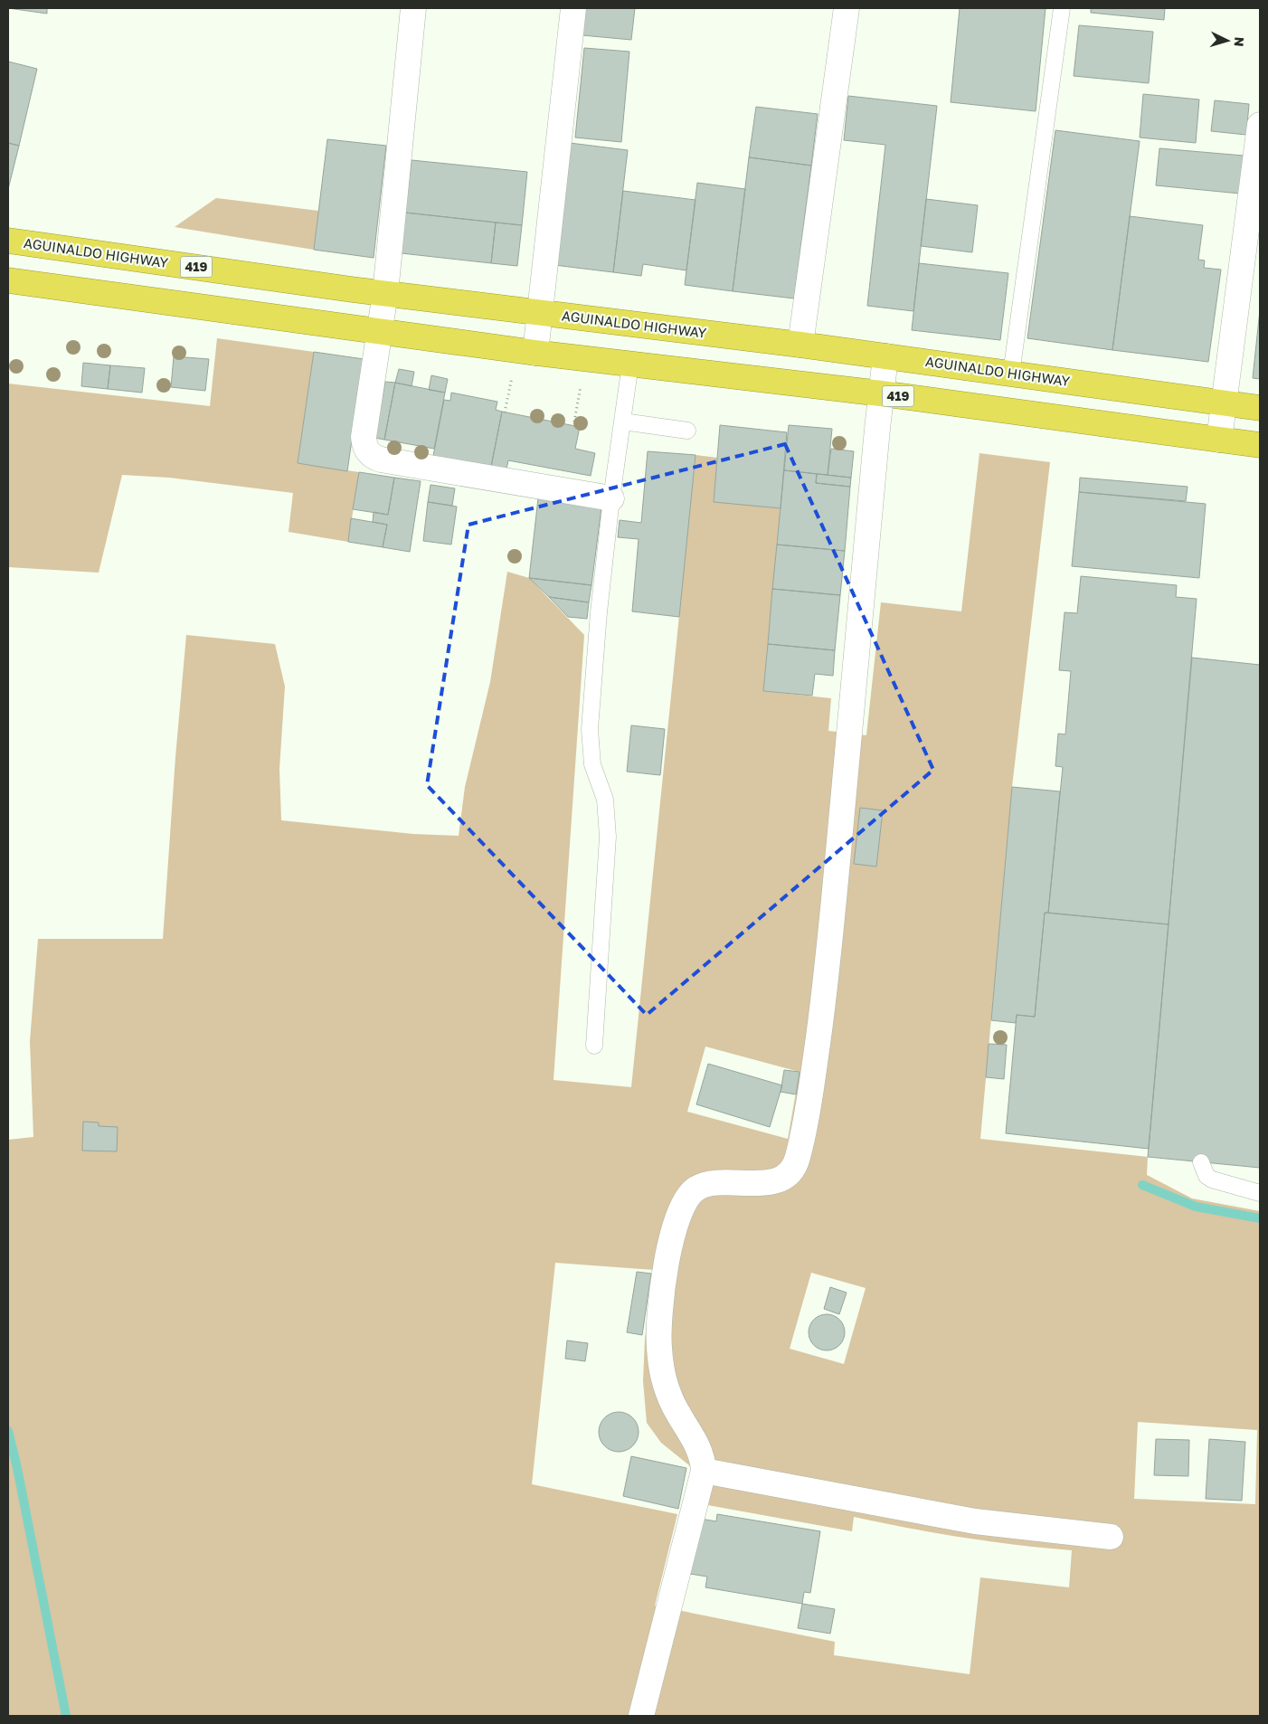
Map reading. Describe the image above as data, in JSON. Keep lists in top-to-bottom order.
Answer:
{
  "streets": {
    "highway": ["AGUINALDO HIGHWAY", "419"]
  },
  "north": "right"
}
